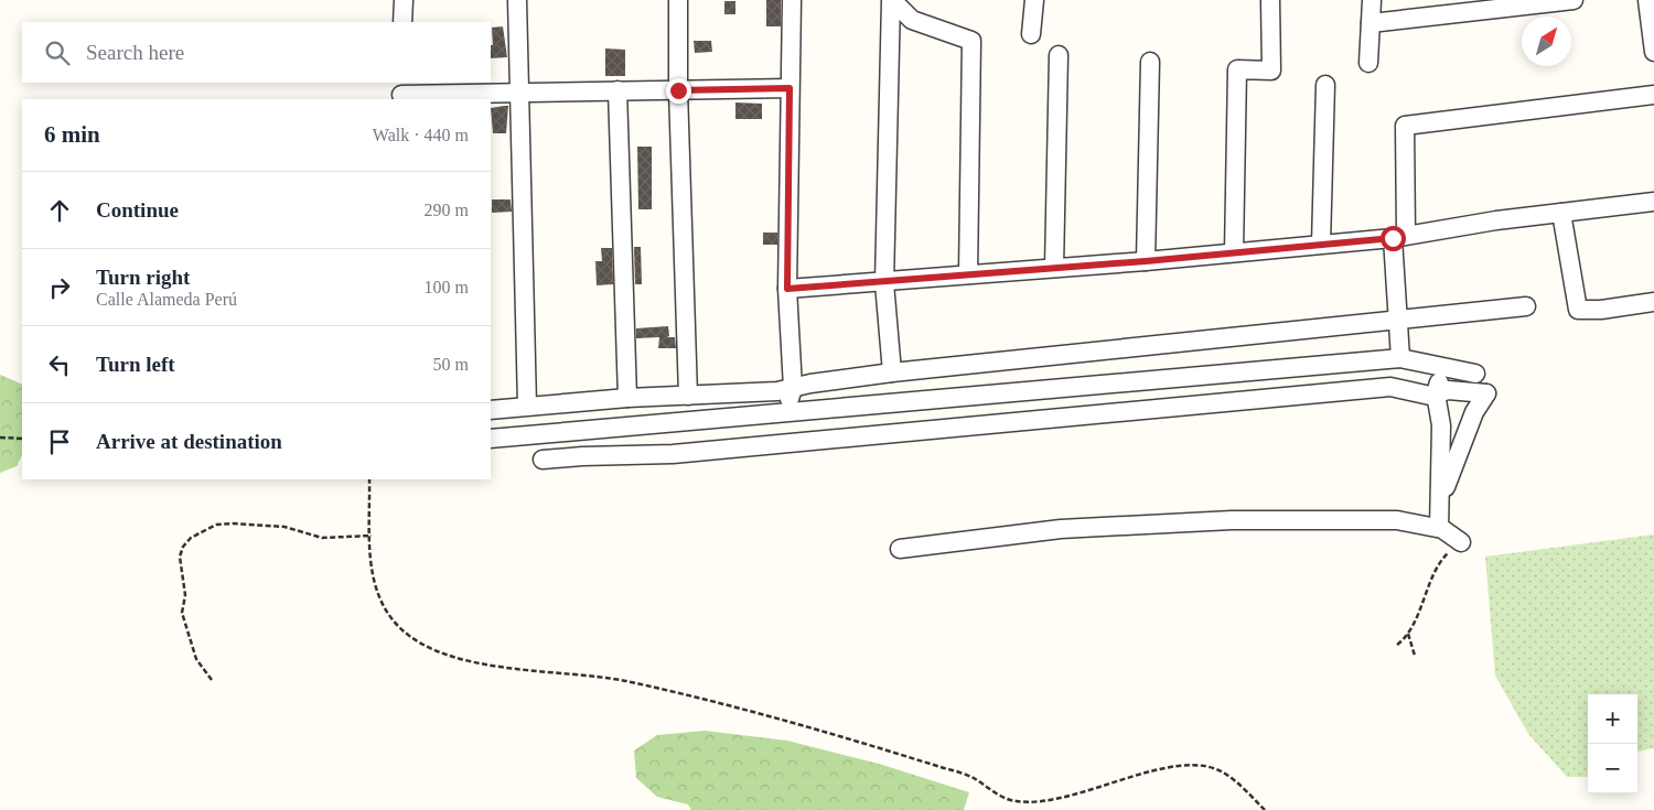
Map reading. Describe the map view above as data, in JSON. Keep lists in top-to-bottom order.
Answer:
{
  "north": "top right",
  "page": {
    "search": "Search here",
    "heading": ["6 min", "Walk · 440 m"],
    "list": [
      ["Continue", "290 m"],
      ["Turn right", "Calle Alameda Perú", "100 m"],
      ["Turn left", "50 m"],
      "Arrive at destination"
    ],
    "map_buttons": ["+", "−"]
  }
}
